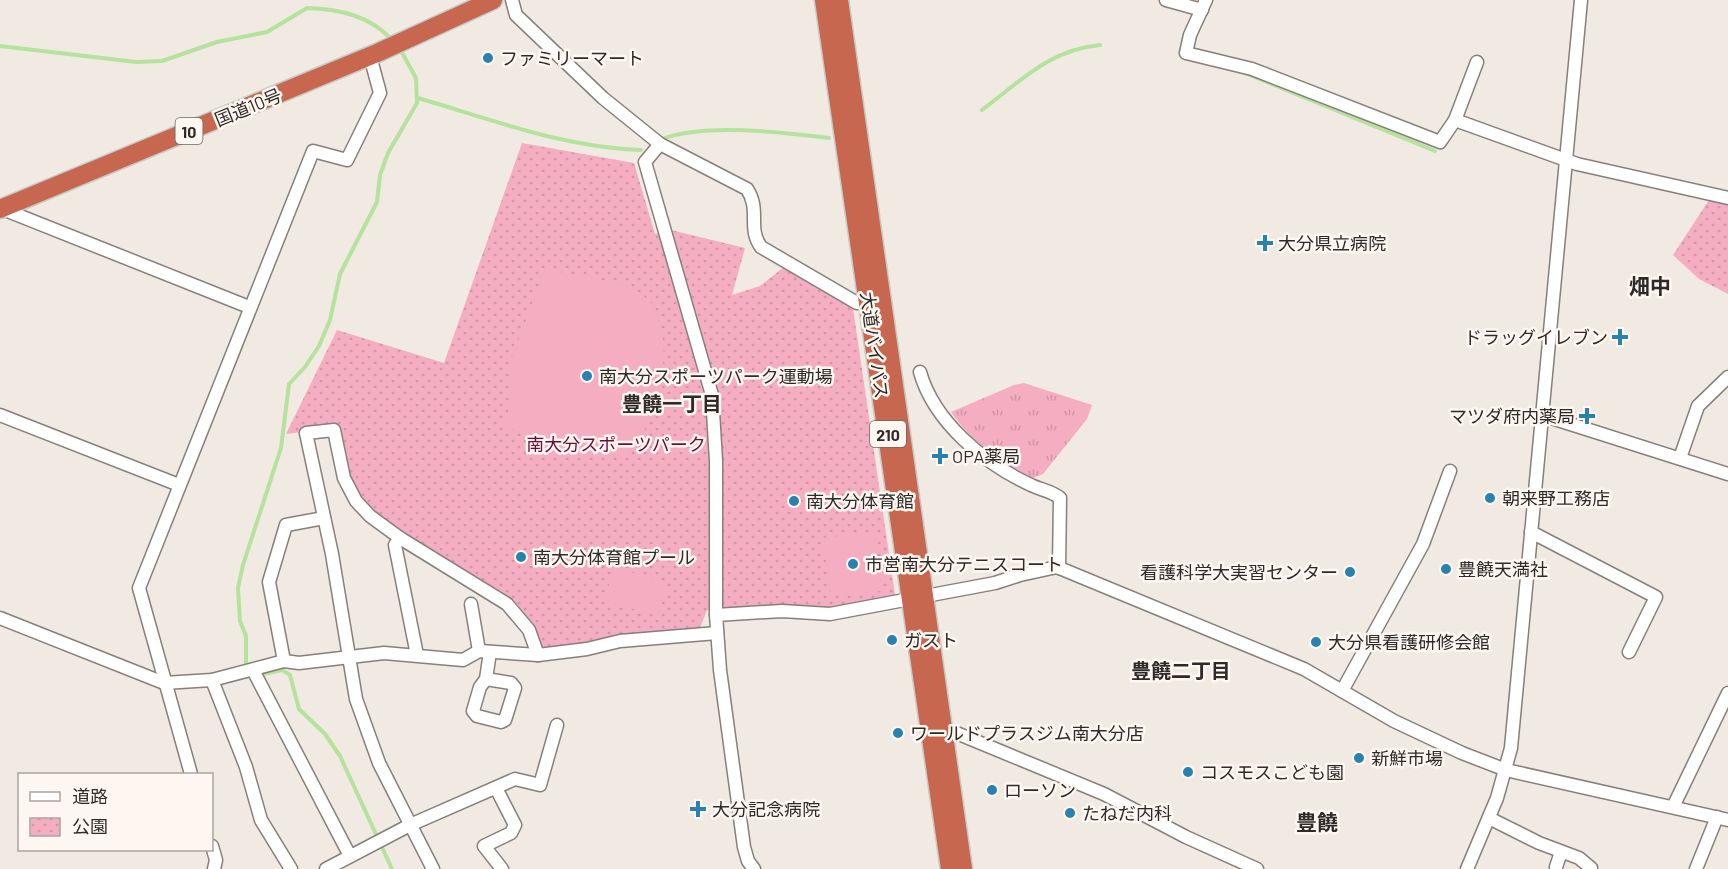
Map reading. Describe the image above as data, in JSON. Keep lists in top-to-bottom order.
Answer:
{
  "streets": {
    "highway": [
      "国道10号",
      "10",
      "大道バイパス",
      "210"
    ]
  },
  "districts": [
    "畑中",
    "豊饒一丁目",
    "豊饒二丁目",
    "豊饒"
  ],
  "parks": ["南大分スポーツパーク"],
  "places": {
    "other": [
      "ファミリーマート",
      "南大分スポーツパーク運動場",
      "朝来野工務店",
      "南大分体育館",
      "南大分体育館プール",
      "市営南大分テニスコート",
      "豊饒天満社",
      "看護科学大実習センター",
      "ガスト",
      "大分県看護研修会館",
      "ワールドプラスジム南大分店",
      "新鮮市場",
      "コスモスこども園",
      "ローソン",
      "たねだ内科"
    ],
    "health": [
      "大分県立病院",
      "ドラッグイレブン",
      "マツダ府内薬局",
      "OPA薬局",
      "大分記念病院"
    ]
  },
  "legend": ["道路", "公園"]
}
